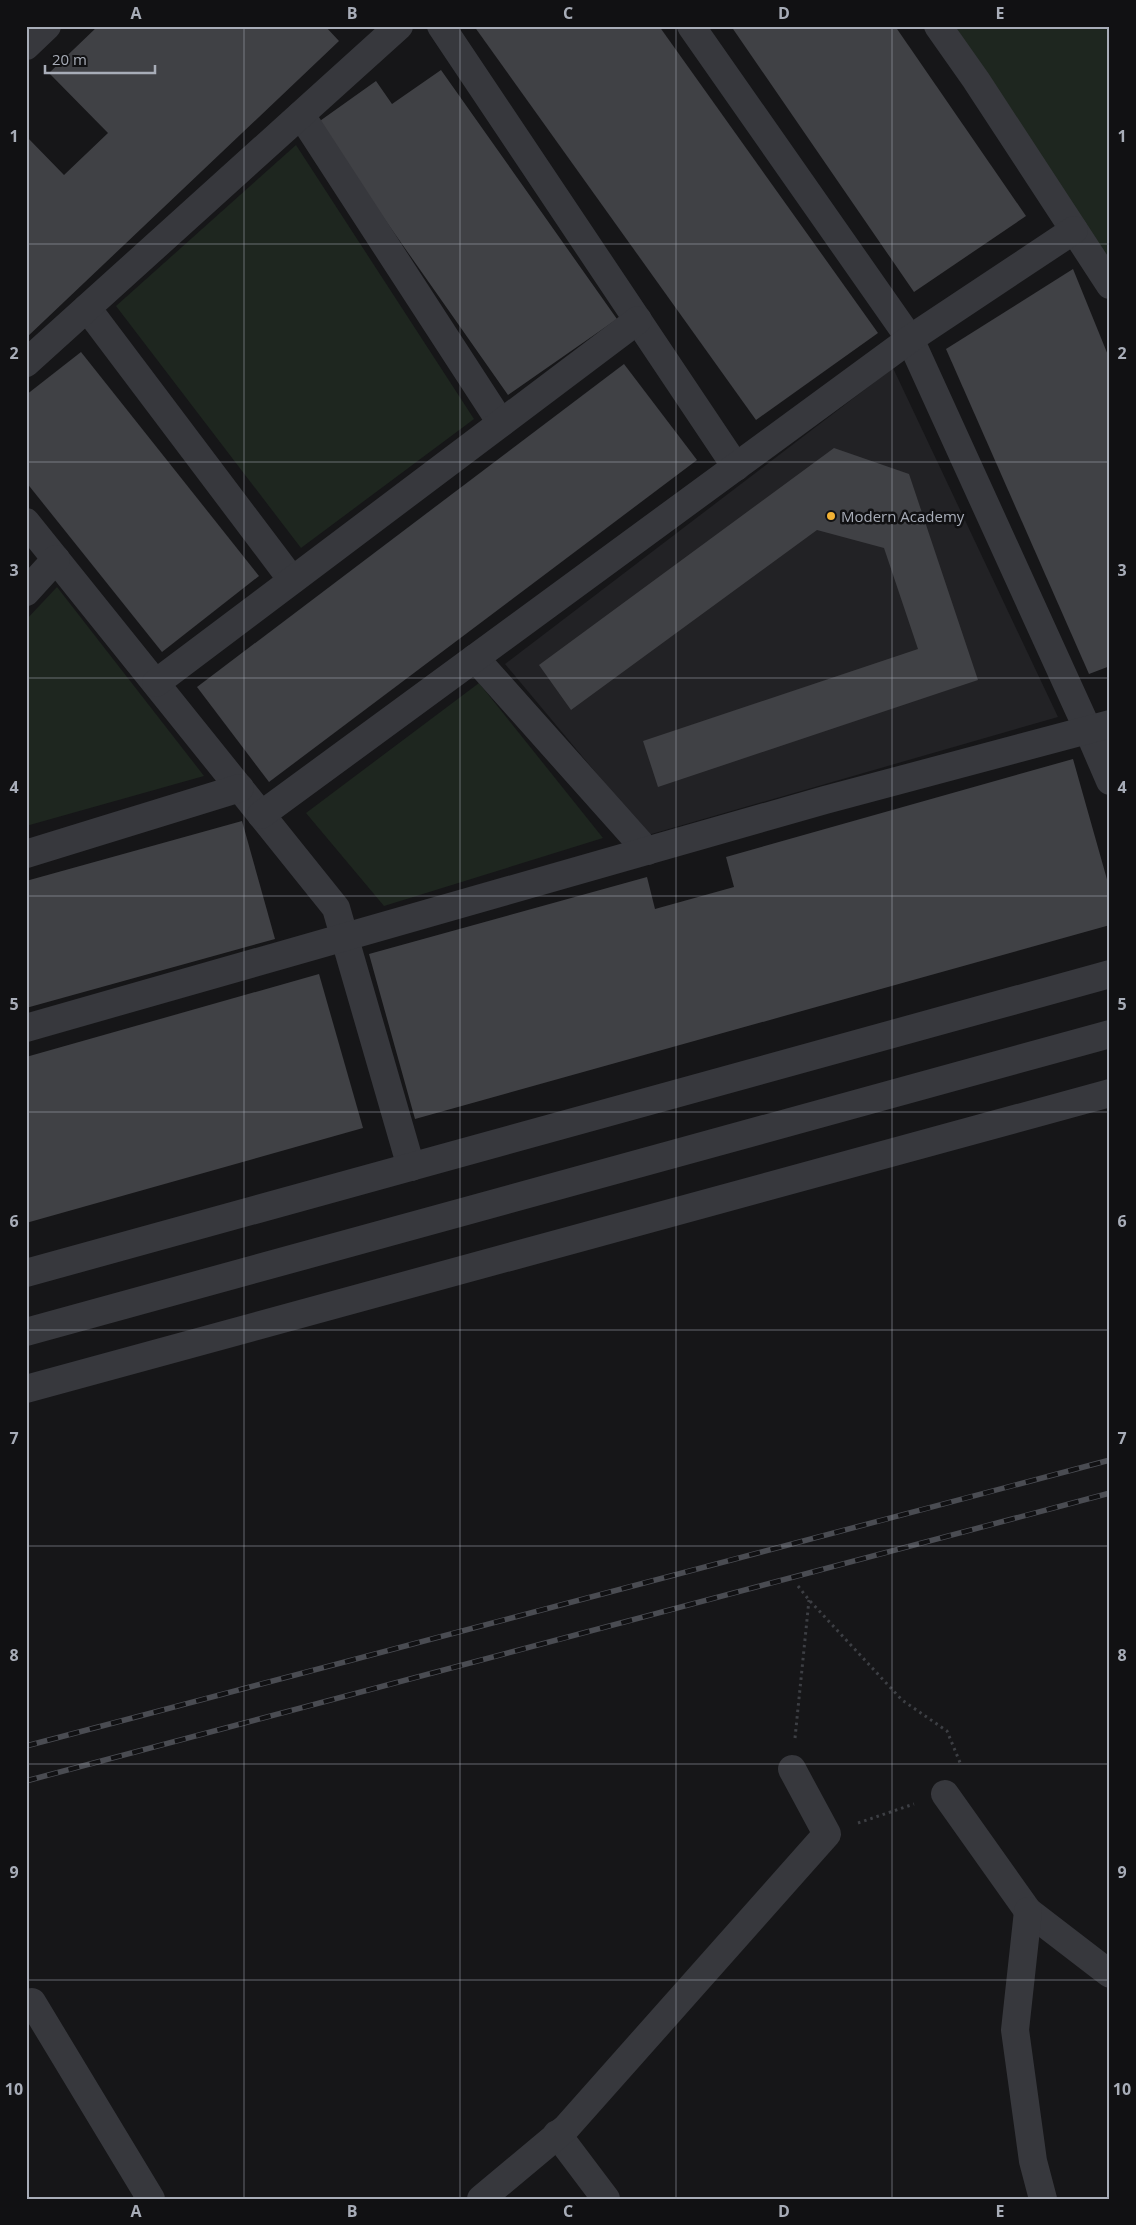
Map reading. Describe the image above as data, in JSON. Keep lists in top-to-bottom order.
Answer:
{
  "places": ["Modern Academy"],
  "scale_bar": "20 m",
  "grid": {
    "columns": [
      "A",
      "B",
      "C",
      "D",
      "E"
    ],
    "rows": [
      "1",
      "2",
      "3",
      "4",
      "5",
      "6",
      "7",
      "8",
      "9",
      "10"
    ]
  }
}
